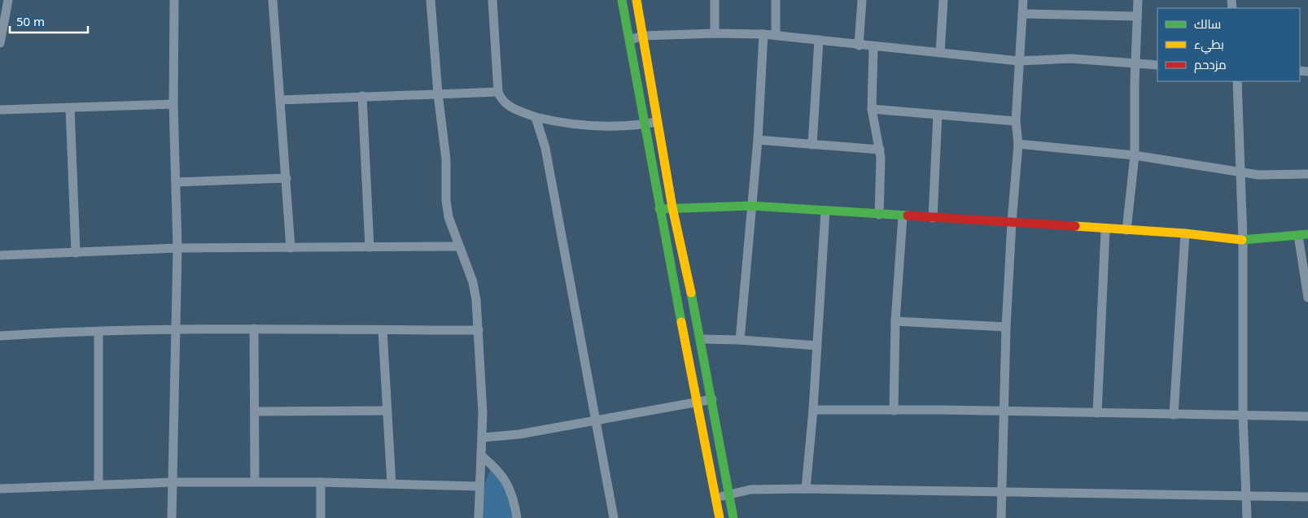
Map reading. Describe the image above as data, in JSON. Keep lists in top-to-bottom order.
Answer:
{
  "legend": ["سالك", "بطيء", "مزدحم"],
  "scale_bar": "50 m"
}
